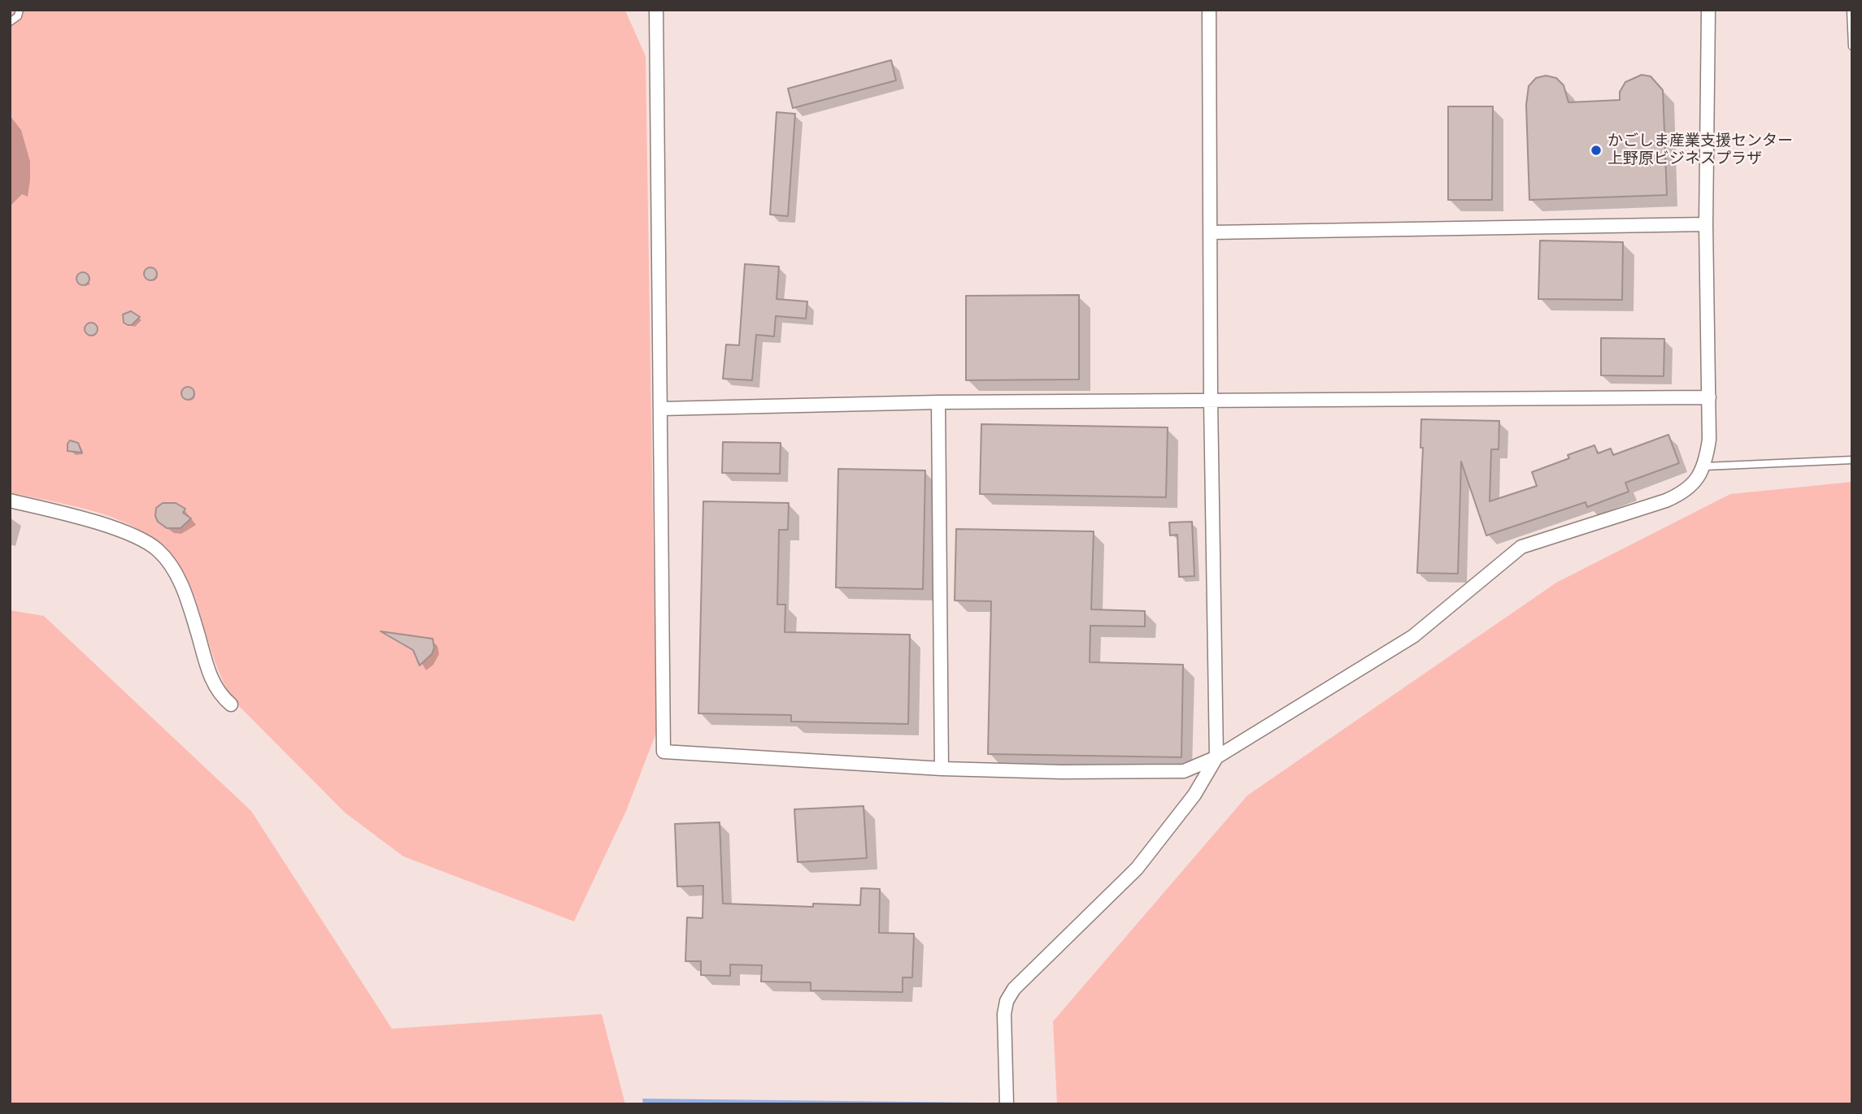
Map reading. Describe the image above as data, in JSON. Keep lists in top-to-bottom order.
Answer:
{
  "places": ["かごしま産業支援センター 上野原ビジネスプラザ"]
}
